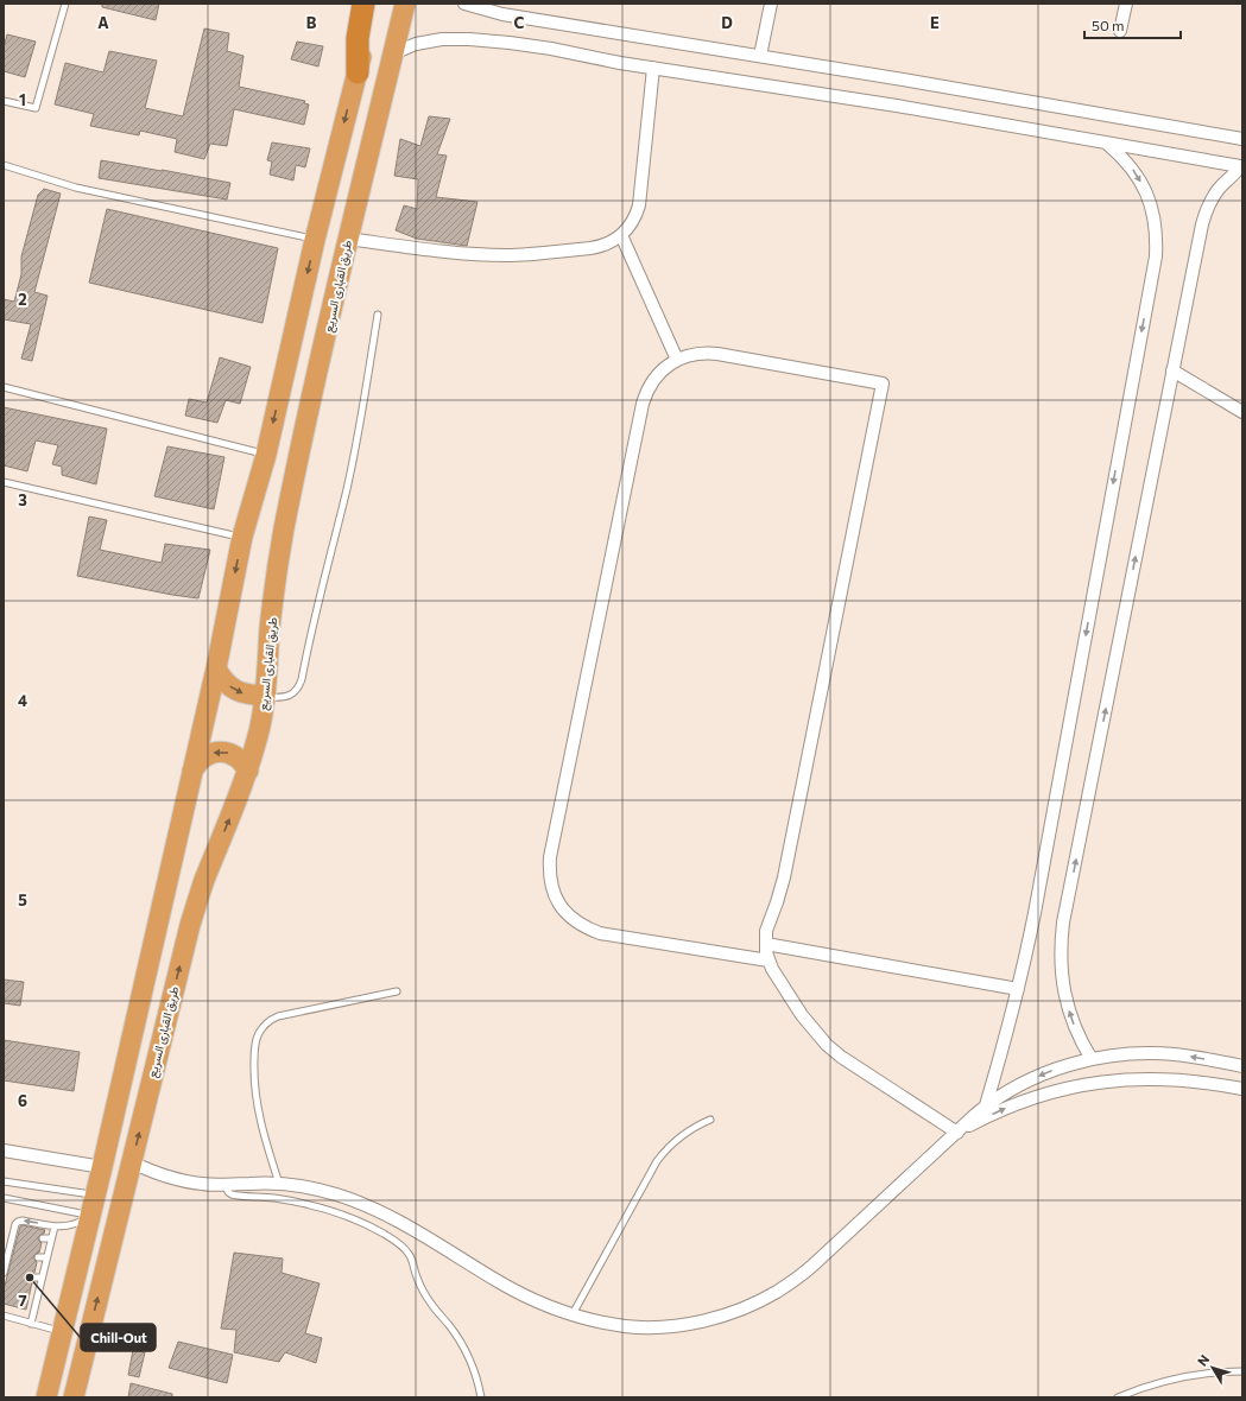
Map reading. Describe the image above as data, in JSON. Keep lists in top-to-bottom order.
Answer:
{
  "streets": {
    "highway": ["طريق القبارى السريع"]
  },
  "places": ["Chill-Out"],
  "scale_bar": "50 m",
  "north": "top left",
  "grid": {
    "columns": [
      "A",
      "B",
      "C",
      "D",
      "E"
    ],
    "rows": [
      "1",
      "2",
      "3",
      "4",
      "5",
      "6",
      "7"
    ]
  }
}
